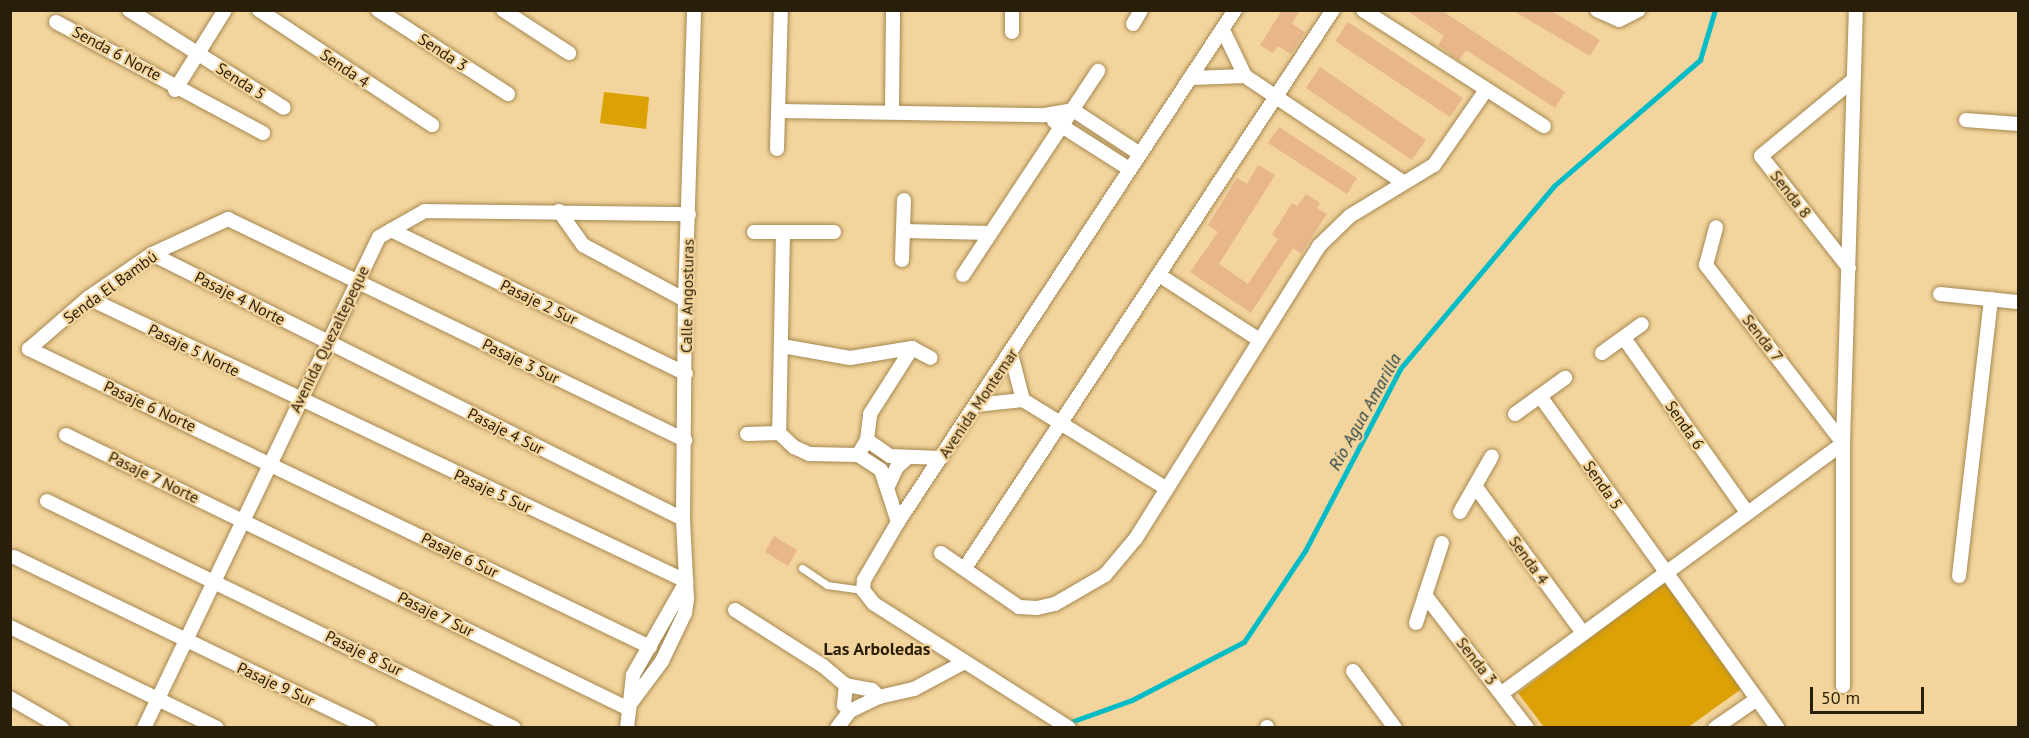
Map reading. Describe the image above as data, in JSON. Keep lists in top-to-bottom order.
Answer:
{
  "streets": {
    "street": [
      "Senda 3",
      "Senda 6 Norte",
      "Senda 4",
      "Senda 5",
      "Senda 8",
      "Senda El Bambú",
      "Calle Angosturas",
      "Pasaje 4 Norte",
      "Pasaje 2 Sur",
      "Senda 7",
      "Avenida Quezaltepeque",
      "Pasaje 5 Norte",
      "Pasaje 3 Sur",
      "Avenida Montemar",
      "Pasaje 6 Norte",
      "Senda 6",
      "Pasaje 4 Sur",
      "Pasaje 7 Norte",
      "Pasaje 5 Sur",
      "Pasaje 6 Sur",
      "Pasaje 7 Sur",
      "Pasaje 8 Sur",
      "Pasaje 9 Sur"
    ]
  },
  "crossings": [
    ["Senda El Bambú", "Pasaje 4 Norte"],
    ["Senda El Bambú", "Pasaje 5 Norte"],
    ["Senda El Bambú", "Pasaje 3 Sur"],
    ["Senda El Bambú", "Pasaje 6 Norte"],
    ["Calle Angosturas", "Pasaje 2 Sur"],
    ["Calle Angosturas", "Avenida Quezaltepeque"],
    ["Calle Angosturas", "Pasaje 3 Sur"],
    ["Calle Angosturas", "Pasaje 4 Sur"],
    ["Calle Angosturas", "Pasaje 5 Sur"],
    ["Calle Angosturas", "Pasaje 7 Sur"],
    ["Pasaje 4 Norte", "Avenida Quezaltepeque"],
    ["Pasaje 4 Norte", "Pasaje 4 Sur"],
    ["Pasaje 2 Sur", "Avenida Quezaltepeque"],
    ["Avenida Quezaltepeque", "Pasaje 5 Norte"],
    ["Avenida Quezaltepeque", "Pasaje 3 Sur"],
    ["Avenida Quezaltepeque", "Pasaje 6 Norte"],
    ["Avenida Quezaltepeque", "Pasaje 4 Sur"],
    ["Avenida Quezaltepeque", "Pasaje 7 Norte"],
    ["Avenida Quezaltepeque", "Pasaje 5 Sur"],
    ["Avenida Quezaltepeque", "Pasaje 6 Sur"],
    ["Avenida Quezaltepeque", "Pasaje 7 Sur"],
    ["Avenida Quezaltepeque", "Pasaje 8 Sur"],
    ["Avenida Quezaltepeque", "Pasaje 9 Sur"],
    ["Pasaje 5 Norte", "Pasaje 5 Sur"],
    ["Pasaje 6 Norte", "Pasaje 6 Sur"],
    ["Pasaje 7 Norte", "Pasaje 7 Sur"]
  ],
  "districts": ["Las Arboledas"],
  "water": ["Río Agua Amarilla"],
  "scale_bar": "50 m"
}
